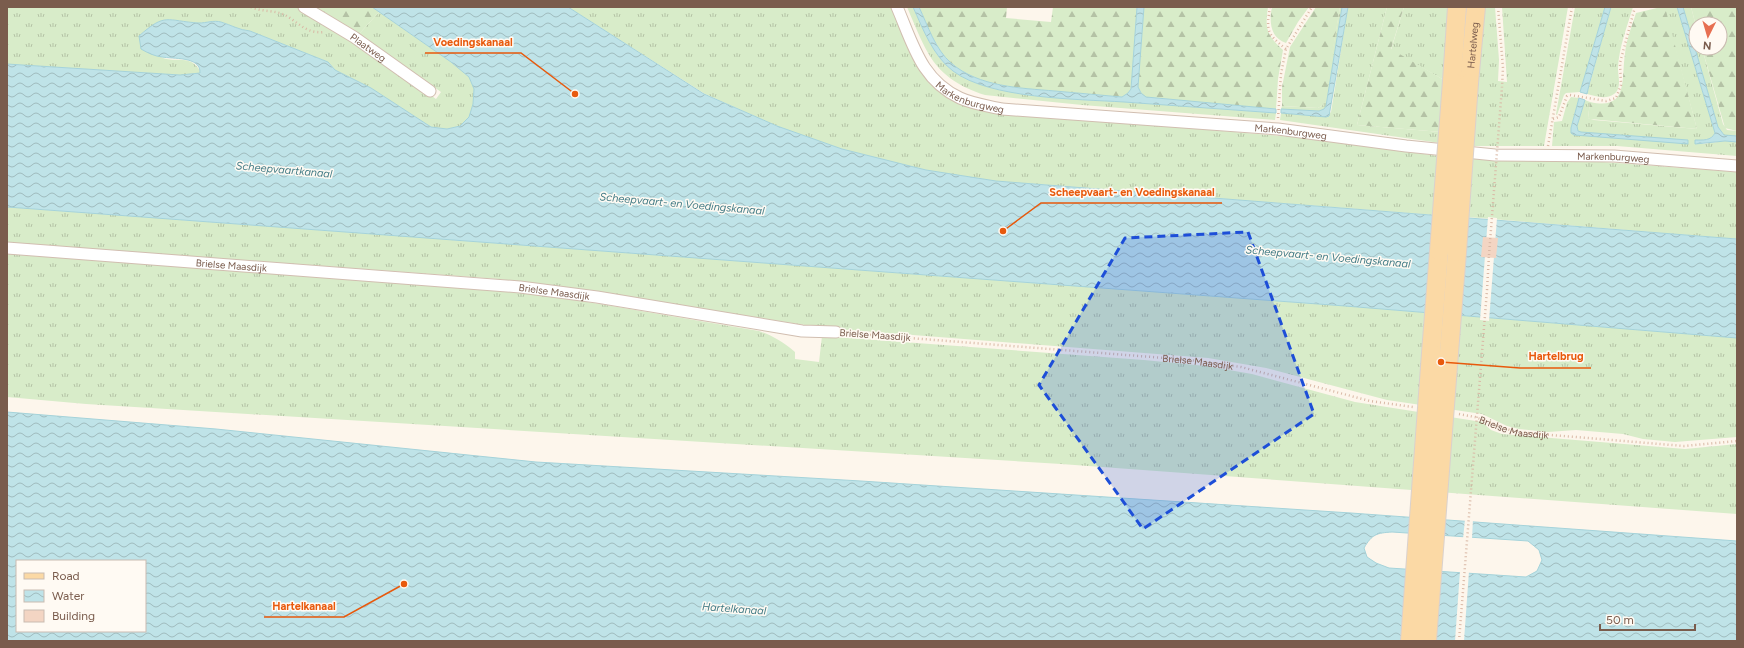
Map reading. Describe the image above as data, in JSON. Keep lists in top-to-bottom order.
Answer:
{
  "streets": {
    "main road": ["Hartelweg"],
    "street": ["Plaatweg", "Markenburgweg", "Brielse Maasdijk"]
  },
  "water": ["Scheepvaartkanaal", "Scheepvaart- en Voedingskanaal", "Hartelkanaal"],
  "places": [
    "Voedingskanaal",
    "Scheepvaart- en Voedingskanaal",
    "Hartelbrug",
    "Hartelkanaal"
  ],
  "legend": ["Road", "Water", "Building"],
  "scale_bar": "50 m",
  "north": "bottom"
}
